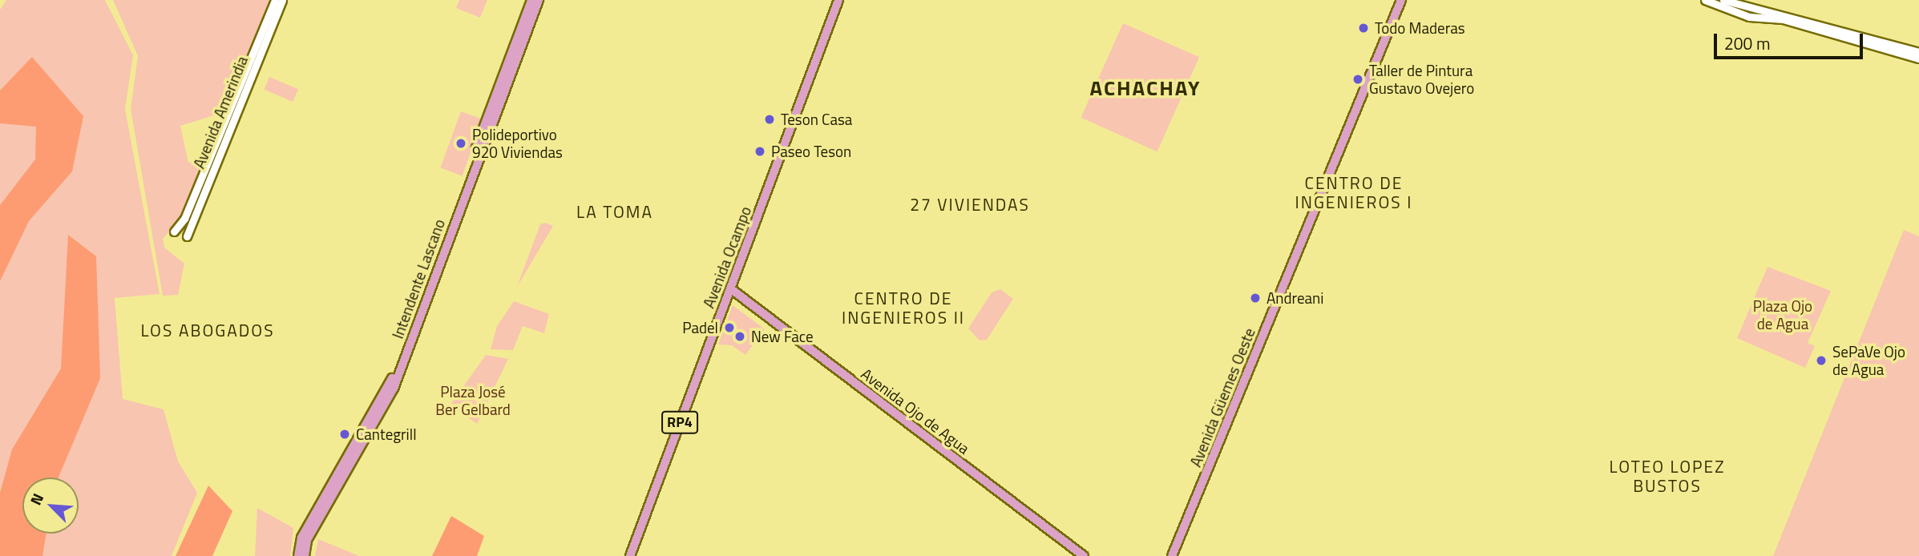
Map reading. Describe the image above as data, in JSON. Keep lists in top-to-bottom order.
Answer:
{
  "streets": {
    "main road": [
      "Avenida Ocampo",
      "Intendente Lascano",
      "Avenida Güemes Oeste",
      "Avenida Ojo de Agua",
      "RP4"
    ],
    "street": ["Avenida Amerindia"]
  },
  "crossings": [
    ["Avenida Ocampo", "Avenida Ojo de Agua"]
  ],
  "districts": [
    "ACHACHAY",
    "CENTRO DE INGENIEROS I",
    "27 VIVIENDAS",
    "LA TOMA",
    "CENTRO DE INGENIEROS II",
    "LOS ABOGADOS",
    "LOTEO LOPEZ BUSTOS"
  ],
  "parks": ["Plaza Ojo de Agua", "Plaza José Ber Gelbard"],
  "places": [
    "Todo Maderas",
    "Taller de Pintura Gustavo Ovejero",
    "Teson Casa",
    "Polideportivo 920 Viviendas",
    "Paseo Teson",
    "Andreani",
    "Padel",
    "New Face",
    "SePaVe Ojo de Agua",
    "Cantegrill"
  ],
  "scale_bar": "200 m",
  "north": "top left"
}
